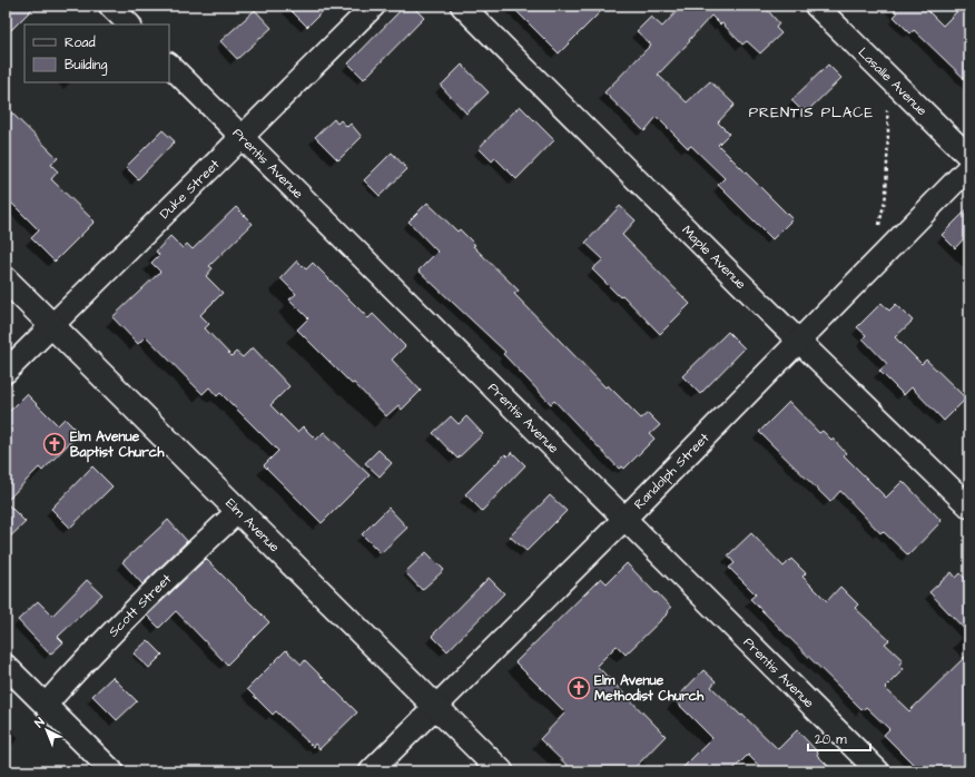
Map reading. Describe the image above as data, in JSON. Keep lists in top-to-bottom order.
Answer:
{
  "streets": {
    "main road": ["Elm Avenue"],
    "street": [
      "Lasalle Avenue",
      "Prentis Avenue",
      "Duke Street",
      "Maple Avenue",
      "Randolph Street",
      "Scott Street"
    ]
  },
  "crossings": [
    ["Prentis Avenue", "Duke Street"],
    ["Prentis Avenue", "Randolph Street"],
    ["Duke Street", "Elm Avenue"],
    ["Maple Avenue", "Randolph Street"],
    ["Randolph Street", "Elm Avenue"],
    ["Elm Avenue", "Scott Street"]
  ],
  "districts": ["PRENTIS PLACE"],
  "places": {
    "church": ["Elm Avenue Baptist Church", "Elm Avenue Methodist Church"]
  },
  "legend": ["Road", "Building"],
  "scale_bar": "20 m",
  "north": "top left"
}
